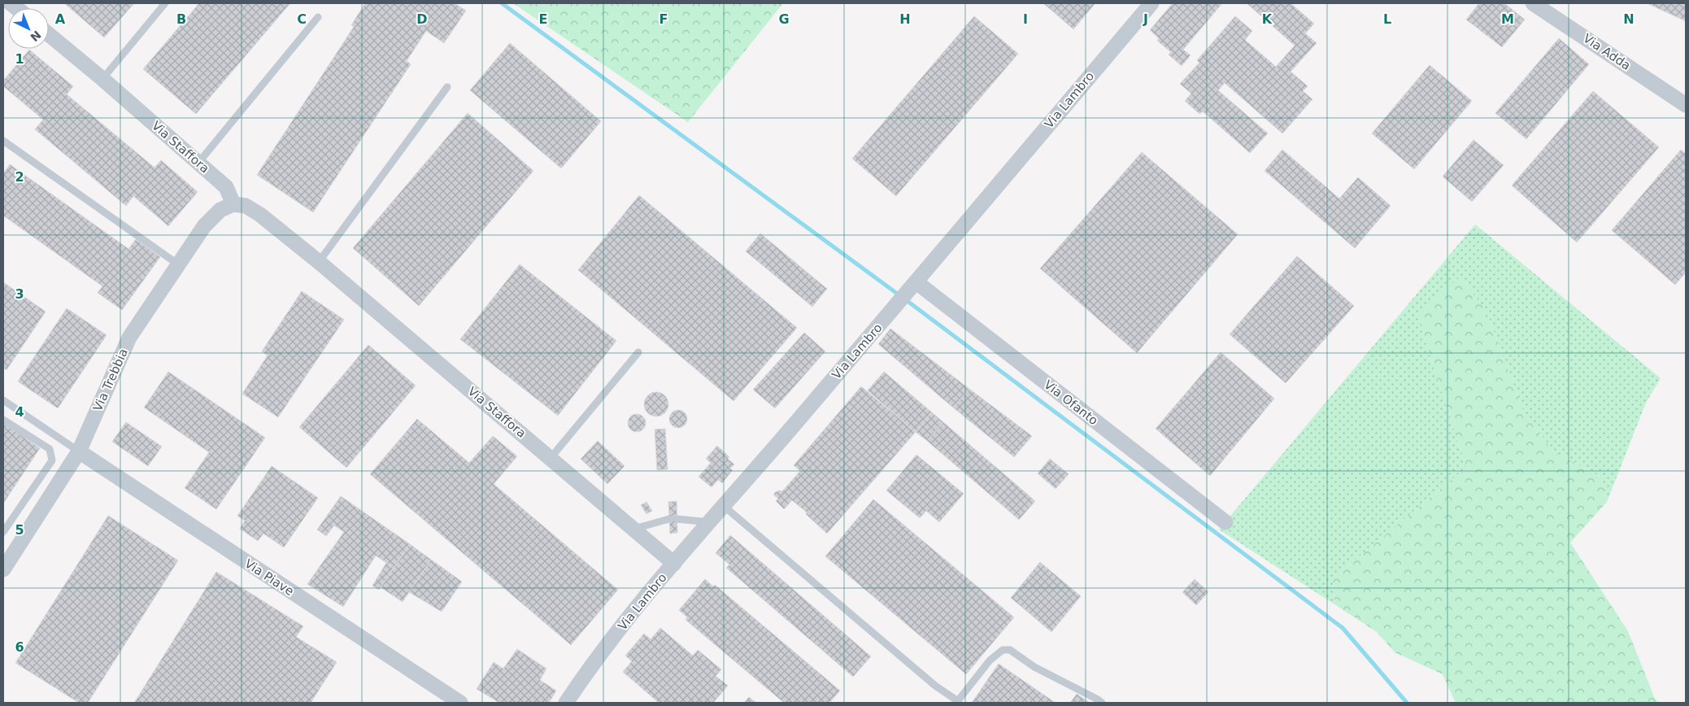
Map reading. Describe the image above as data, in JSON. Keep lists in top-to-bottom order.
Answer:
{
  "streets": {
    "street": [
      "Via Adda",
      "Via Lambro",
      "Via Staffora",
      "Via Trebbia",
      "Via Ofanto",
      "Via Piave"
    ]
  },
  "crossings": [
    ["Via Lambro", "Via Staffora"],
    ["Via Lambro", "Via Ofanto"],
    ["Via Staffora", "Via Trebbia"],
    ["Via Trebbia", "Via Piave"]
  ],
  "north": "bottom right",
  "grid": {
    "columns": [
      "A",
      "B",
      "C",
      "D",
      "E",
      "F",
      "G",
      "H",
      "I",
      "J",
      "K",
      "L",
      "M",
      "N"
    ],
    "rows": [
      "1",
      "2",
      "3",
      "4",
      "5",
      "6"
    ]
  }
}
